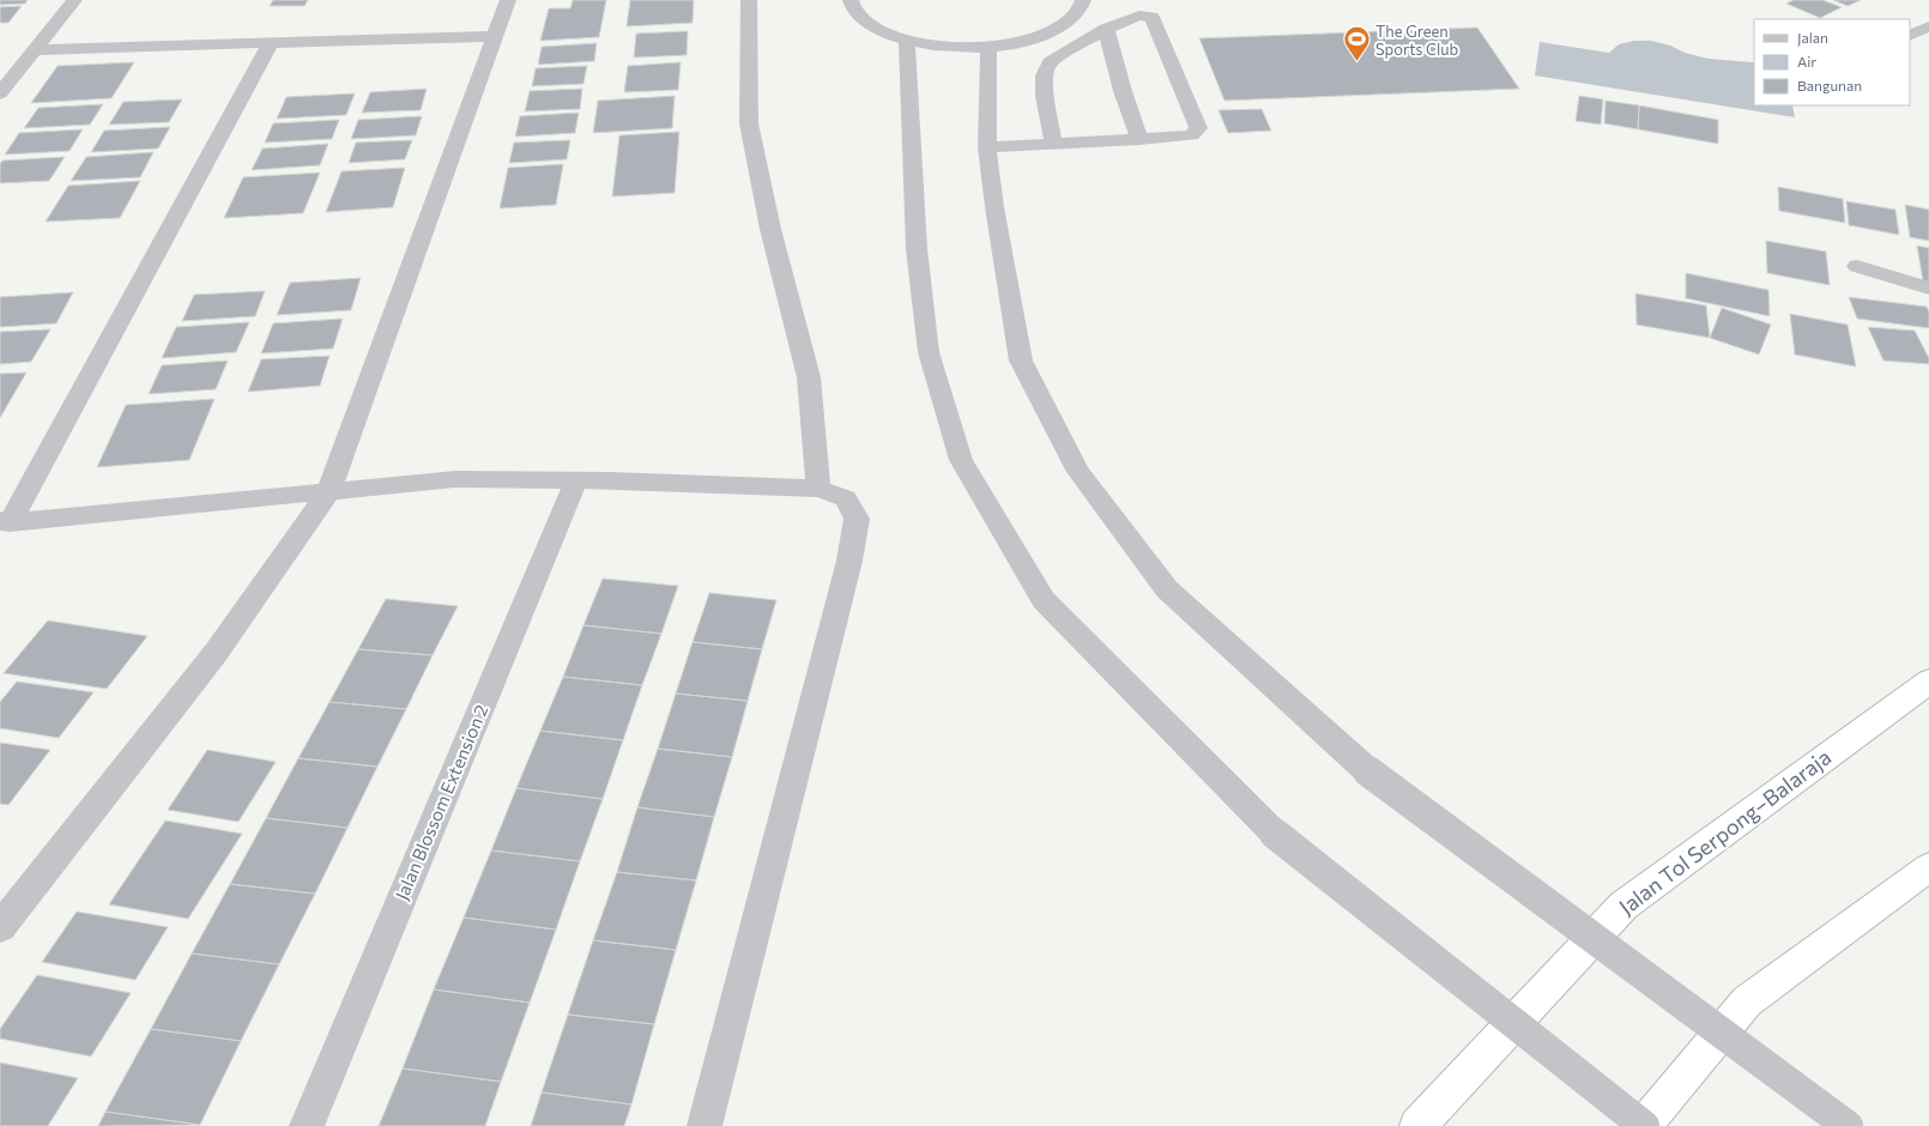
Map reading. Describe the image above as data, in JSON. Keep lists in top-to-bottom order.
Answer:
{
  "streets": {
    "highway": ["Jalan Tol Serpong–Balaraja"],
    "street": ["Jalan Blossom Extension 2"]
  },
  "places": {
    "sports": ["The Green Sports Club"]
  },
  "legend": ["Jalan", "Air", "Bangunan"]
}
